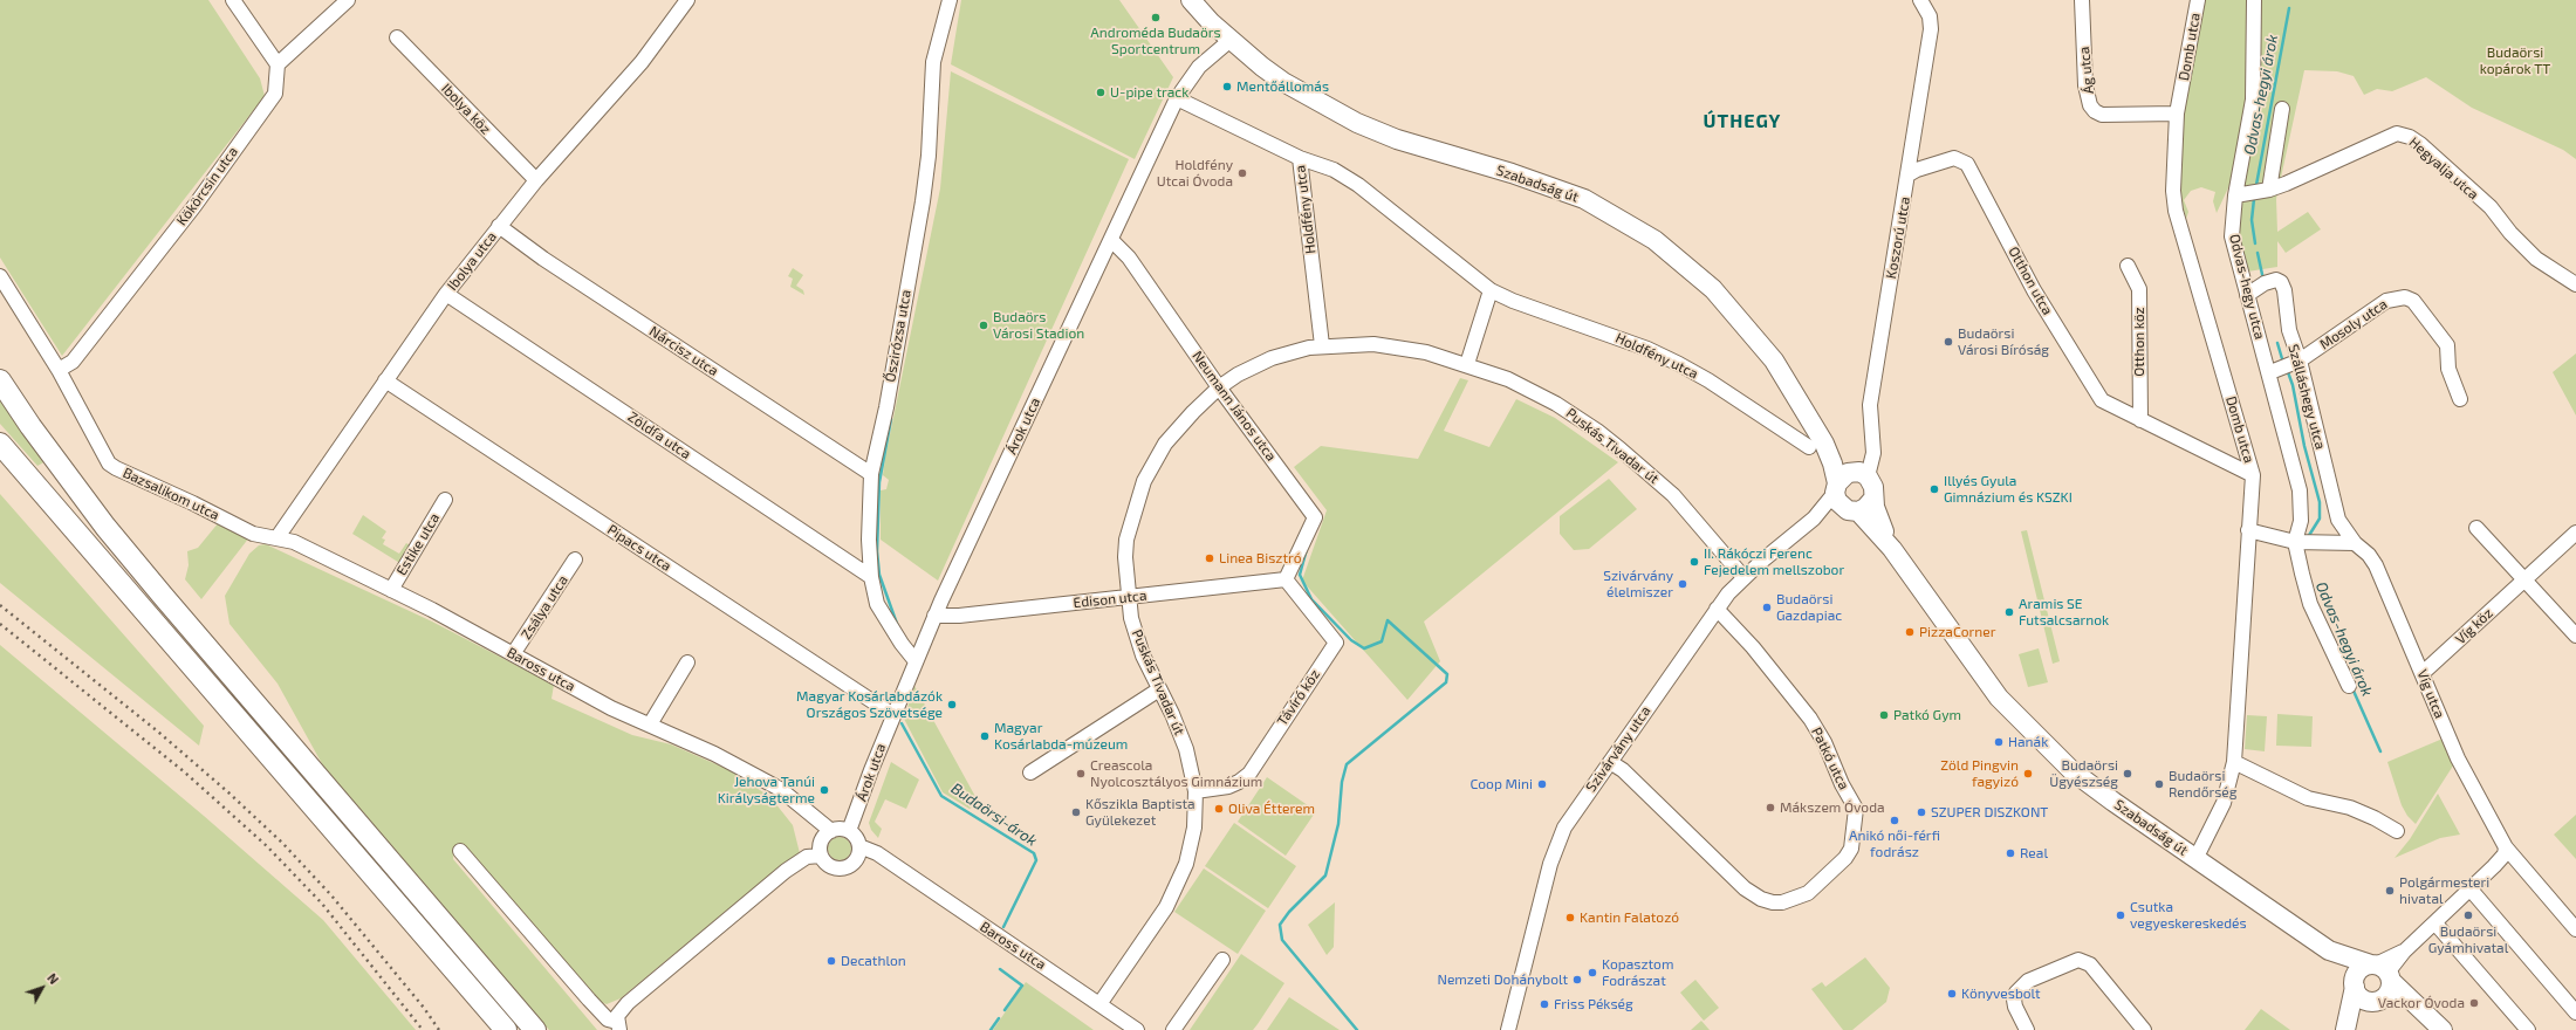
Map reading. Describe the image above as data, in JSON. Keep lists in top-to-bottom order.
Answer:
{
  "streets": {
    "main road": ["Szabadság út"],
    "street": [
      "Domb utca",
      "Ág utca",
      "Ibolya köz",
      "Hegyalja utca",
      "Kökörcsin utca",
      "Holdfény utca",
      "Koszorú utca",
      "Ibolya utca",
      "Otthon utca",
      "Odvas-hegy utca",
      "Mosoly utca",
      "Őszirózsa utca",
      "Otthon köz",
      "Nárcisz utca",
      "Szálláshegy utca",
      "Neumann János utca",
      "Árok utca",
      "Zöldfa utca",
      "Puskás Tivadar út",
      "Bazsalikom utca",
      "Estike utca",
      "Pipacs utca",
      "Edison utca",
      "Zsálya utca",
      "Víg köz",
      "Baross utca",
      "Víg utca",
      "Távíró köz",
      "Szivárvány utca",
      "Patkó utca"
    ]
  },
  "crossings": [
    ["Domb utca", "Ág utca"],
    ["Domb utca", "Szabadság út"],
    ["Domb utca", "Otthon utca"],
    ["Ibolya köz", "Ibolya utca"],
    ["Hegyalja utca", "Odvas-hegy utca"],
    ["Szabadság út", "Holdfény utca"],
    ["Szabadság út", "Koszorú utca"],
    ["Szabadság út", "Árok utca"],
    ["Szabadság út", "Szivárvány utca"],
    ["Kökörcsin utca", "Bazsalikom utca"],
    ["Holdfény utca", "Árok utca"],
    ["Holdfény utca", "Puskás Tivadar út"],
    ["Koszorú utca", "Otthon utca"],
    ["Ibolya utca", "Nárcisz utca"],
    ["Ibolya utca", "Zöldfa utca"],
    ["Ibolya utca", "Bazsalikom utca"],
    ["Ibolya utca", "Pipacs utca"],
    ["Ibolya utca", "Baross utca"],
    ["Otthon utca", "Otthon köz"],
    ["Odvas-hegy utca", "Mosoly utca"],
    ["Odvas-hegy utca", "Szálláshegy utca"],
    ["Mosoly utca", "Szálláshegy utca"],
    ["Őszirózsa utca", "Nárcisz utca"],
    ["Őszirózsa utca", "Árok utca"],
    ["Őszirózsa utca", "Zöldfa utca"],
    ["Szálláshegy utca", "Víg utca"],
    ["Neumann János utca", "Árok utca"],
    ["Neumann János utca", "Puskás Tivadar út"],
    ["Neumann János utca", "Edison utca"],
    ["Neumann János utca", "Távíró köz"],
    ["Árok utca", "Pipacs utca"],
    ["Árok utca", "Edison utca"],
    ["Árok utca", "Baross utca"],
    ["Puskás Tivadar út", "Edison utca"],
    ["Puskás Tivadar út", "Baross utca"],
    ["Puskás Tivadar út", "Távíró köz"],
    ["Puskás Tivadar út", "Szivárvány utca"],
    ["Bazsalikom utca", "Baross utca"],
    ["Estike utca", "Baross utca"],
    ["Edison utca", "Távíró köz"],
    ["Zsálya utca", "Baross utca"],
    ["Víg köz", "Víg utca"],
    ["Szivárvány utca", "Patkó utca"]
  ],
  "districts": ["ÚTHEGY"],
  "water": ["Odvas-hegyi árok", "Budaörsi-árok"],
  "parks": ["Budaörsi kopárok TT"],
  "places": [
    "Androméda Budaörs Sportcentrum",
    "Mentőállomás",
    "U-pipe track",
    "Holdfény Utcai Óvoda",
    "Budaörs Városi Stadion",
    "Budaörsi Városi Bíróság",
    "Illyés Gyula Gimnázium és KSZKI",
    "Linea Bisztró",
    "II. Rákóczi Ferenc Fejedelem mellszobor",
    "Szivárvány élelmiszer",
    "Budaörsi Gazdapiac",
    "Aramis SE Futsalcsarnok",
    "PizzaCorner",
    "Magyar Kosárlabdázók Országos Szövetsége",
    "Patkó Gym",
    "Magyar Kosárlabda-múzeum",
    "Hanák",
    "Creascola Nyolcosztályos Gimnázium",
    "Zöld Pingvin fagyizó",
    "Budaörsi Ügyészség",
    "Coop Mini",
    "Budaörsi Rendőrség",
    "Jehova Tanúi Királyságterme",
    "Mákszem Óvoda",
    "Oliva Étterem",
    "Kőszikla Baptista Gyülekezet",
    "SZUPER DISZKONT",
    "Anikó női-férfi fodrász",
    "Real",
    "Polgármesteri hivatal",
    "Csutka vegyeskereskedés",
    "Budaörsi Gyámhivatal",
    "Kantin Falatozó",
    "Decathlon",
    "Kopasztom Fodrászat",
    "Nemzeti Dohánybolt",
    "Könyvesbolt",
    "Vackor Óvoda",
    "Friss Pékség"
  ],
  "north": "top right"
}
